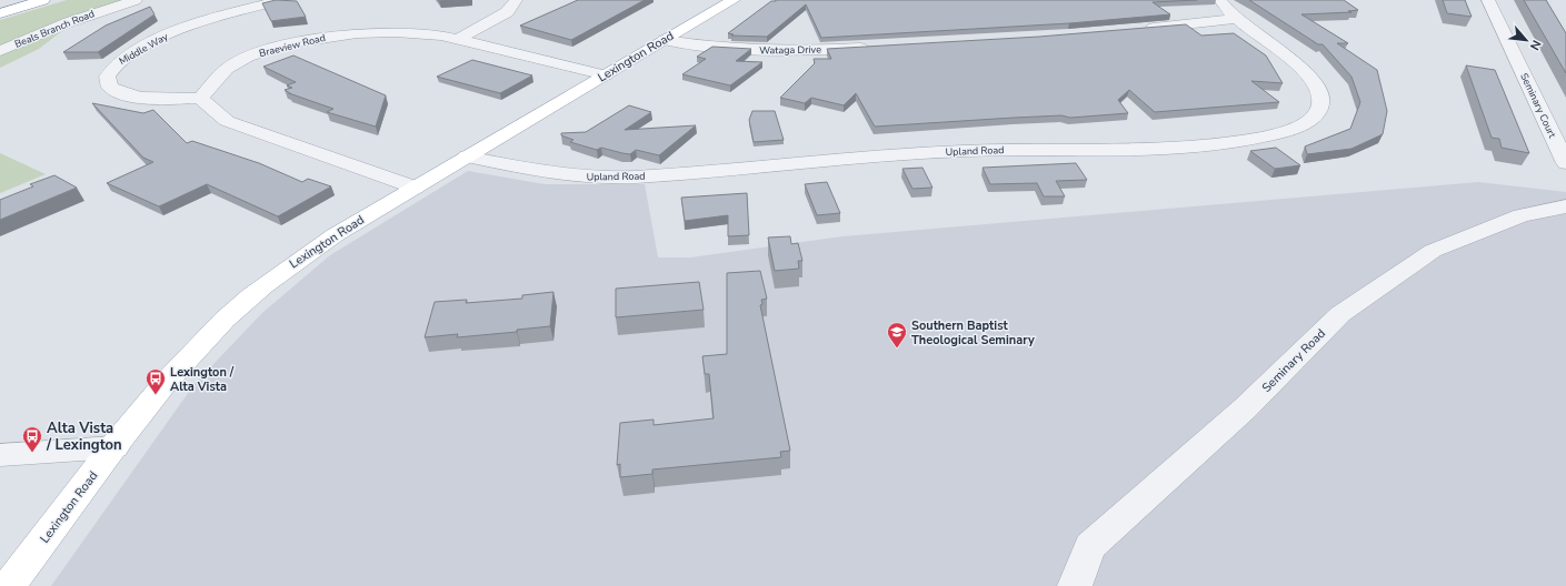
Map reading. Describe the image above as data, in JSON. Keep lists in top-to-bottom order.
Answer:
{
  "streets": {
    "main road": ["Lexington Road"],
    "street": [
      "Beals Branch Road",
      "Braeview Road",
      "Middle Way",
      "Wataga Drive",
      "Seminary Court",
      "Upland Road",
      "Seminary Road"
    ]
  },
  "crossings": [
    ["Braeview Road", "Middle Way"],
    ["Braeview Road", "Lexington Road"],
    ["Wataga Drive", "Lexington Road"],
    ["Lexington Road", "Upland Road"]
  ],
  "places": {
    "school or university": ["Southern Baptist Theological Seminary"],
    "bus stop": ["Lexington / Alta Vista", "Alta Vista / Lexington"]
  },
  "north": "bottom right"
}
